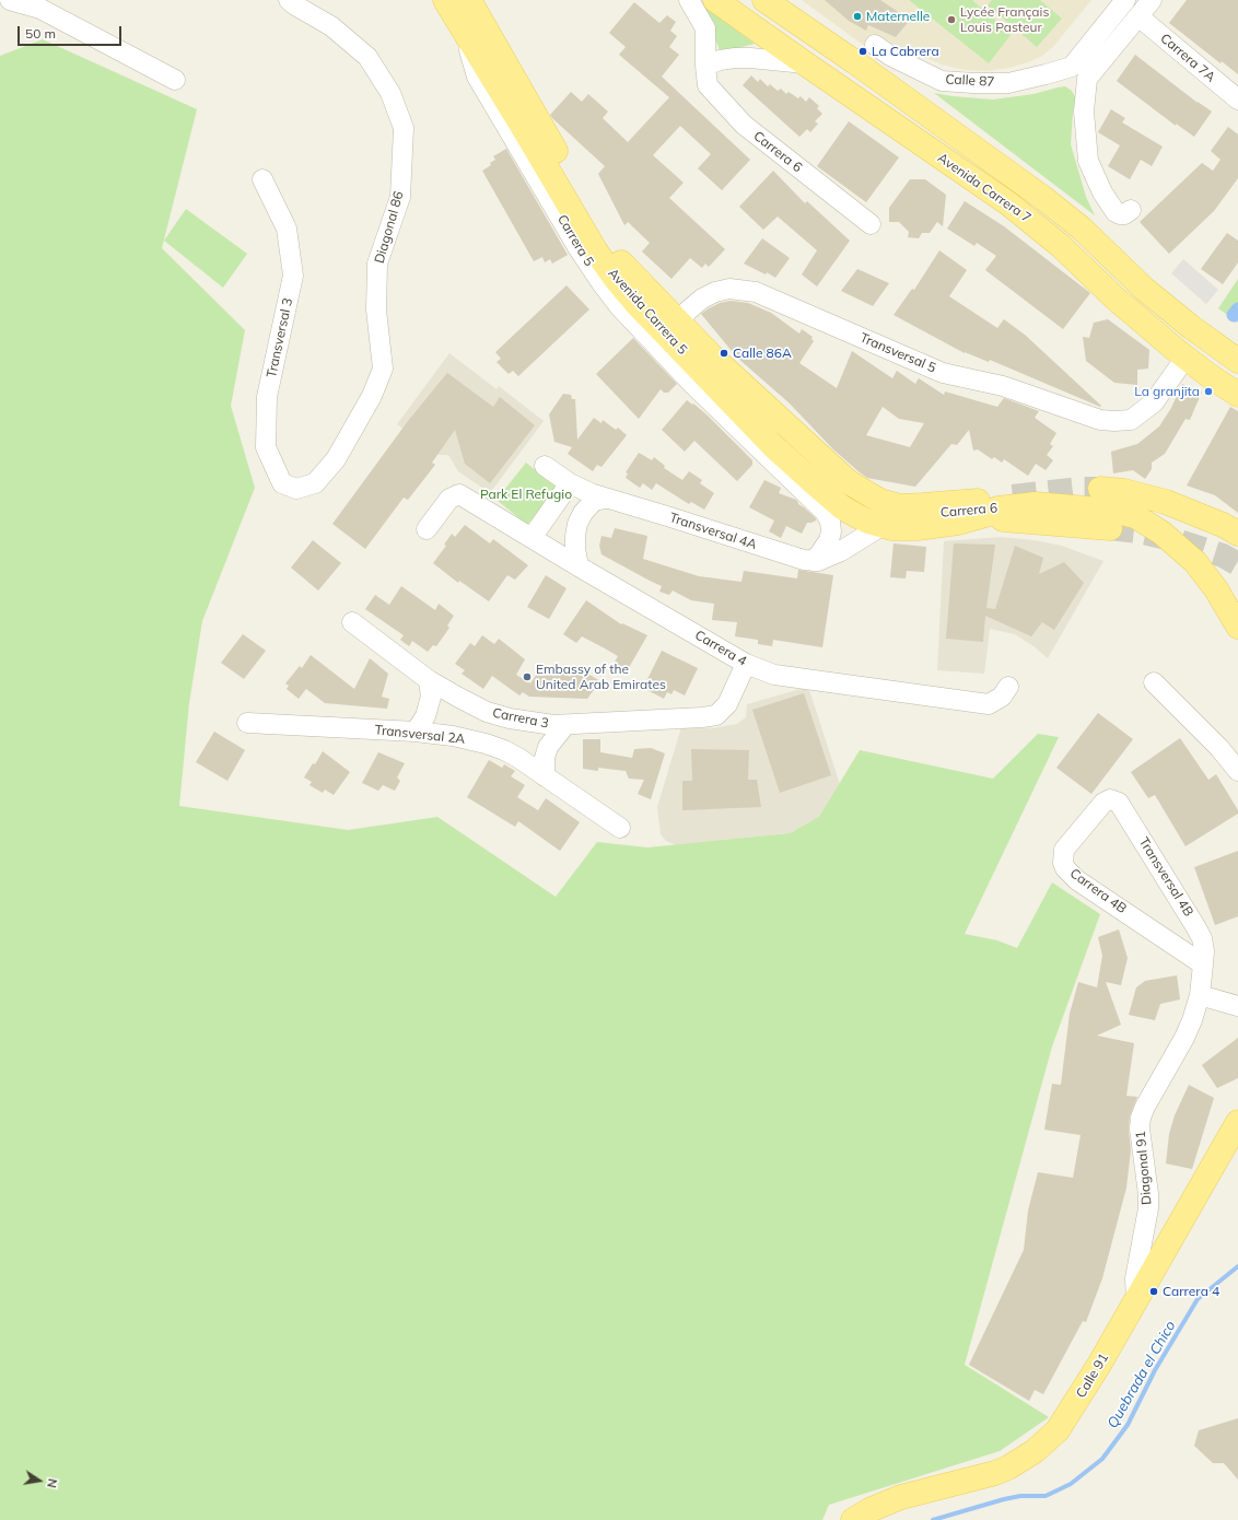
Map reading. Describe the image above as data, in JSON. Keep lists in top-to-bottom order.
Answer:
{
  "streets": {
    "main road": [
      "Carrera 6",
      "Avenida Carrera 7",
      "Avenida Carrera 5",
      "Calle 91"
    ],
    "street": [
      "Carrera 7A",
      "Calle 87",
      "Diagonal 86",
      "Carrera 5",
      "Transversal 3",
      "Transversal 5",
      "Transversal 4A",
      "Carrera 4",
      "Carrera 3",
      "Transversal 2A",
      "Transversal 4B",
      "Carrera 4B",
      "Diagonal 91"
    ]
  },
  "crossings": [
    ["Carrera 6", "Avenida Carrera 5"],
    ["Avenida Carrera 7", "Transversal 5"],
    ["Diagonal 86", "Transversal 3"],
    ["Carrera 5", "Avenida Carrera 5"],
    ["Carrera 5", "Transversal 4A"],
    ["Avenida Carrera 5", "Transversal 5"],
    ["Avenida Carrera 5", "Transversal 4A"],
    ["Carrera 4", "Carrera 3"],
    ["Transversal 4B", "Carrera 4B"],
    ["Transversal 4B", "Diagonal 91"],
    ["Carrera 4B", "Diagonal 91"],
    ["Diagonal 91", "Calle 91"]
  ],
  "water": ["Quebrada el Chico"],
  "parks": ["Park El Refugio"],
  "places": [
    "Maternelle",
    "Lycée Français Louis Pasteur",
    "La Cabrera",
    "Calle 86A",
    "La granjita",
    "Embassy of the United Arab Emirates",
    "Carrera 4"
  ],
  "scale_bar": "50 m",
  "north": "right"
}
